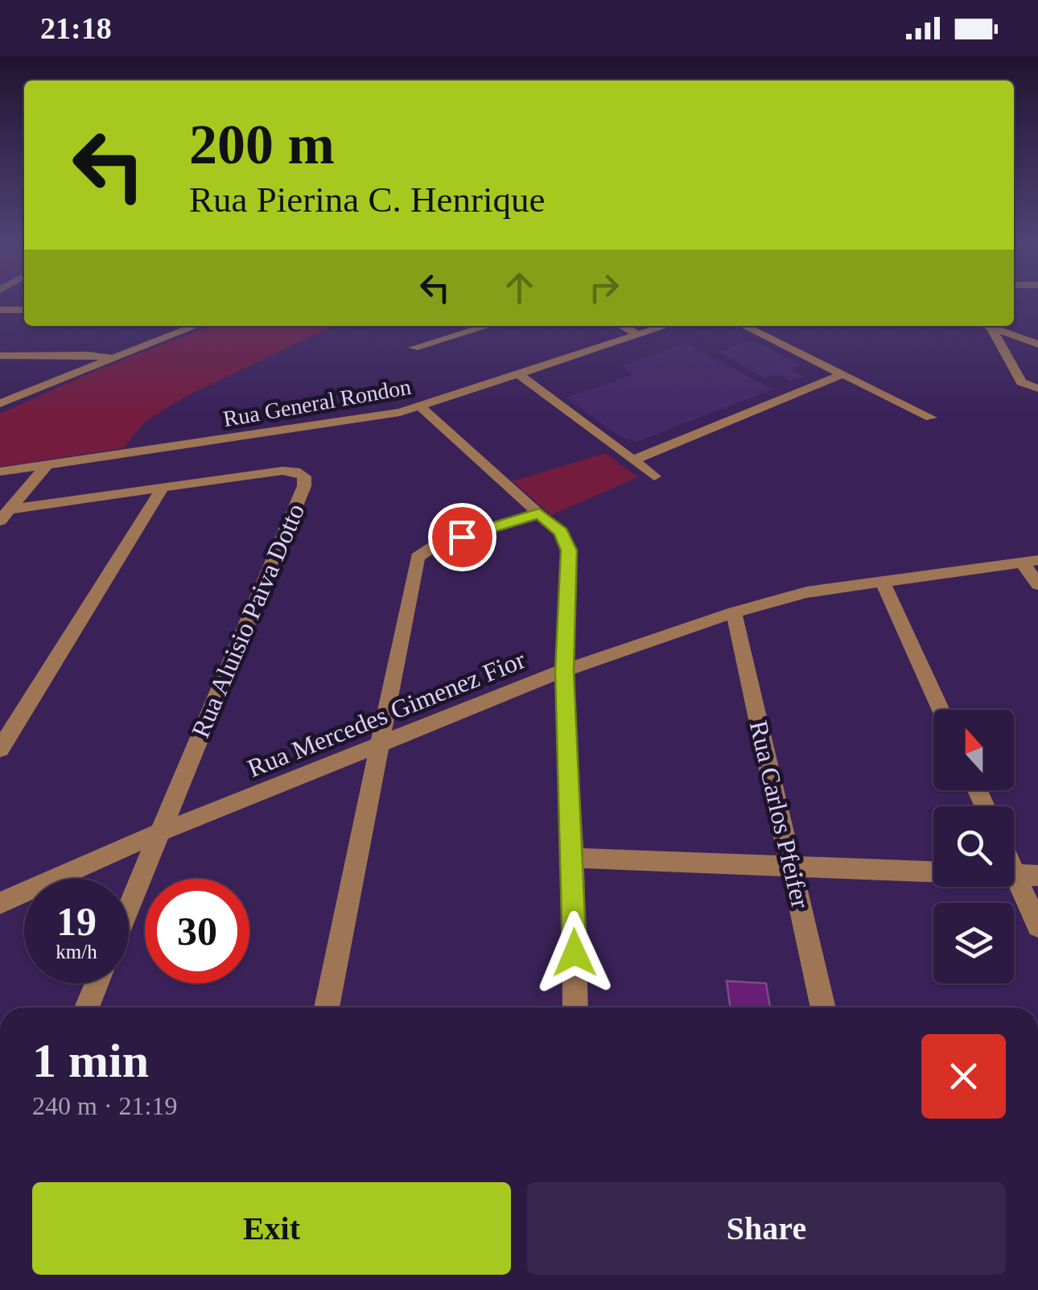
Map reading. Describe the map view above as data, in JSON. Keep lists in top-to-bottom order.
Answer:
{
  "streets": {
    "street": [
      "Rua General Rondon",
      "Rua Aluisio Paiva Dotto",
      "Rua Mercedes Gimenez Fior",
      "Rua Carlos Pfeifer"
    ]
  },
  "crossings": [
    ["Rua Aluisio Paiva Dotto", "Rua Mercedes Gimenez Fior"],
    ["Rua Mercedes Gimenez Fior", "Rua Carlos Pfeifer"]
  ],
  "north": "top",
  "page": {
    "status": "21:18",
    "turn": ["200 m", "Rua Pierina C. Henrique"],
    "speed": "19 km/h",
    "limit": "30",
    "heading": ["1 min", "240 m · 21:19"],
    "buttons": ["Exit", "Share"]
  }
}
